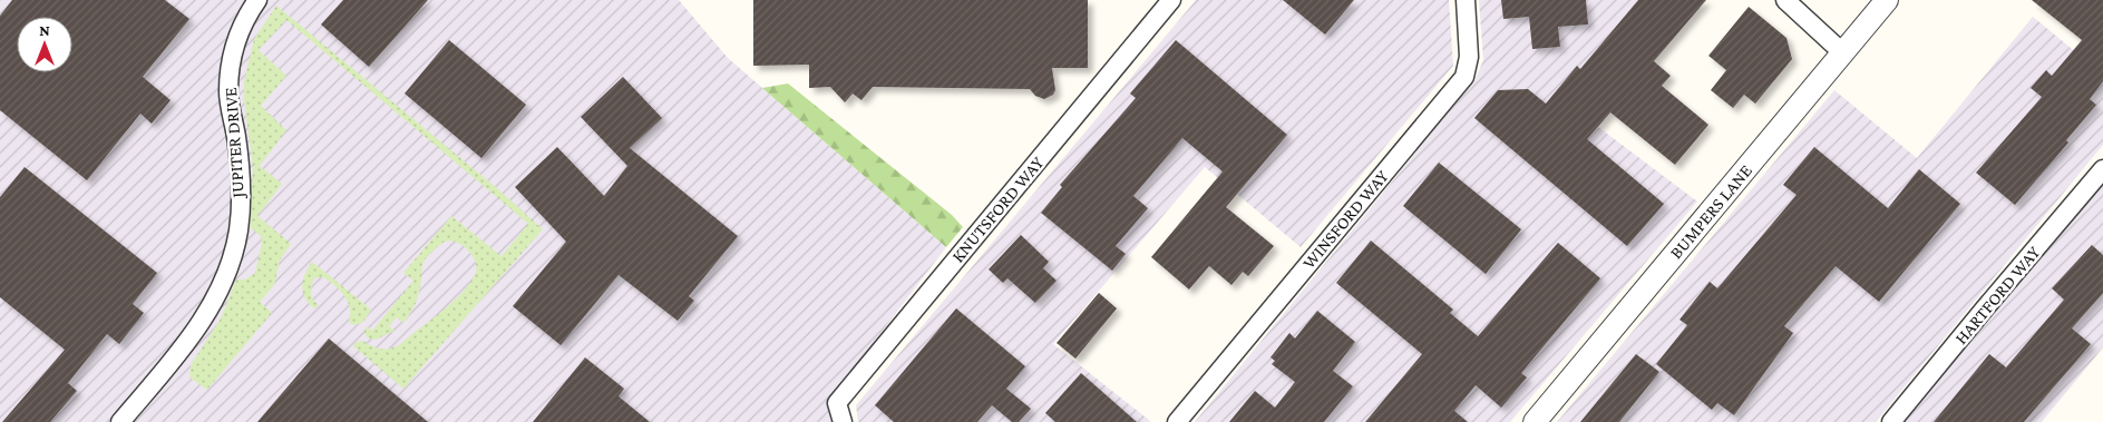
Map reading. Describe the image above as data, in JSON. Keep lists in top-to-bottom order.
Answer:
{
  "streets": {
    "street": [
      "JUPITER DRIVE",
      "KNUTSFORD WAY",
      "BUMPERS LANE",
      "WINSFORD WAY",
      "HARTFORD WAY"
    ]
  },
  "north": "top"
}
